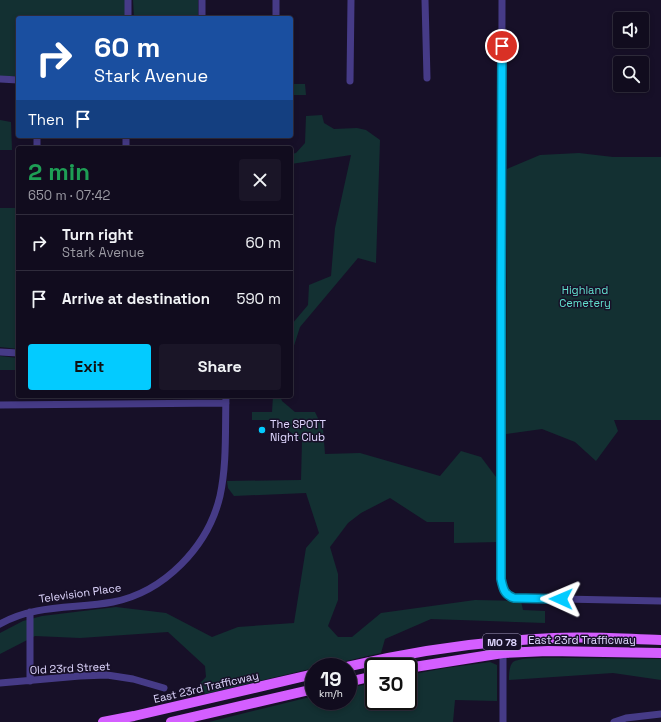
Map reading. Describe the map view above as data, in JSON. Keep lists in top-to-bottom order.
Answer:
{
  "streets": {
    "main road": ["East 23rd Trafficway", "MO 78"],
    "street": ["Television Place", "Old 23rd Street"]
  },
  "crossings": [
    ["Television Place", "Old 23rd Street"]
  ],
  "parks": ["Highland Cemetery"],
  "places": ["The SPOTT Night Club"],
  "page": {
    "turn": ["60 m", "Stark Avenue"],
    "then": "Then",
    "heading": ["2 min", "650 m · 07:42"],
    "list": [
      {
        "name": "Turn right",
        "note": "Stark Avenue",
        "value": "60 m"
      },
      {
        "name": "Arrive at destination",
        "value": "590 m"
      }
    ],
    "buttons": ["Exit", "Share"],
    "speed": "19 km/h",
    "limit": "30"
  }
}
